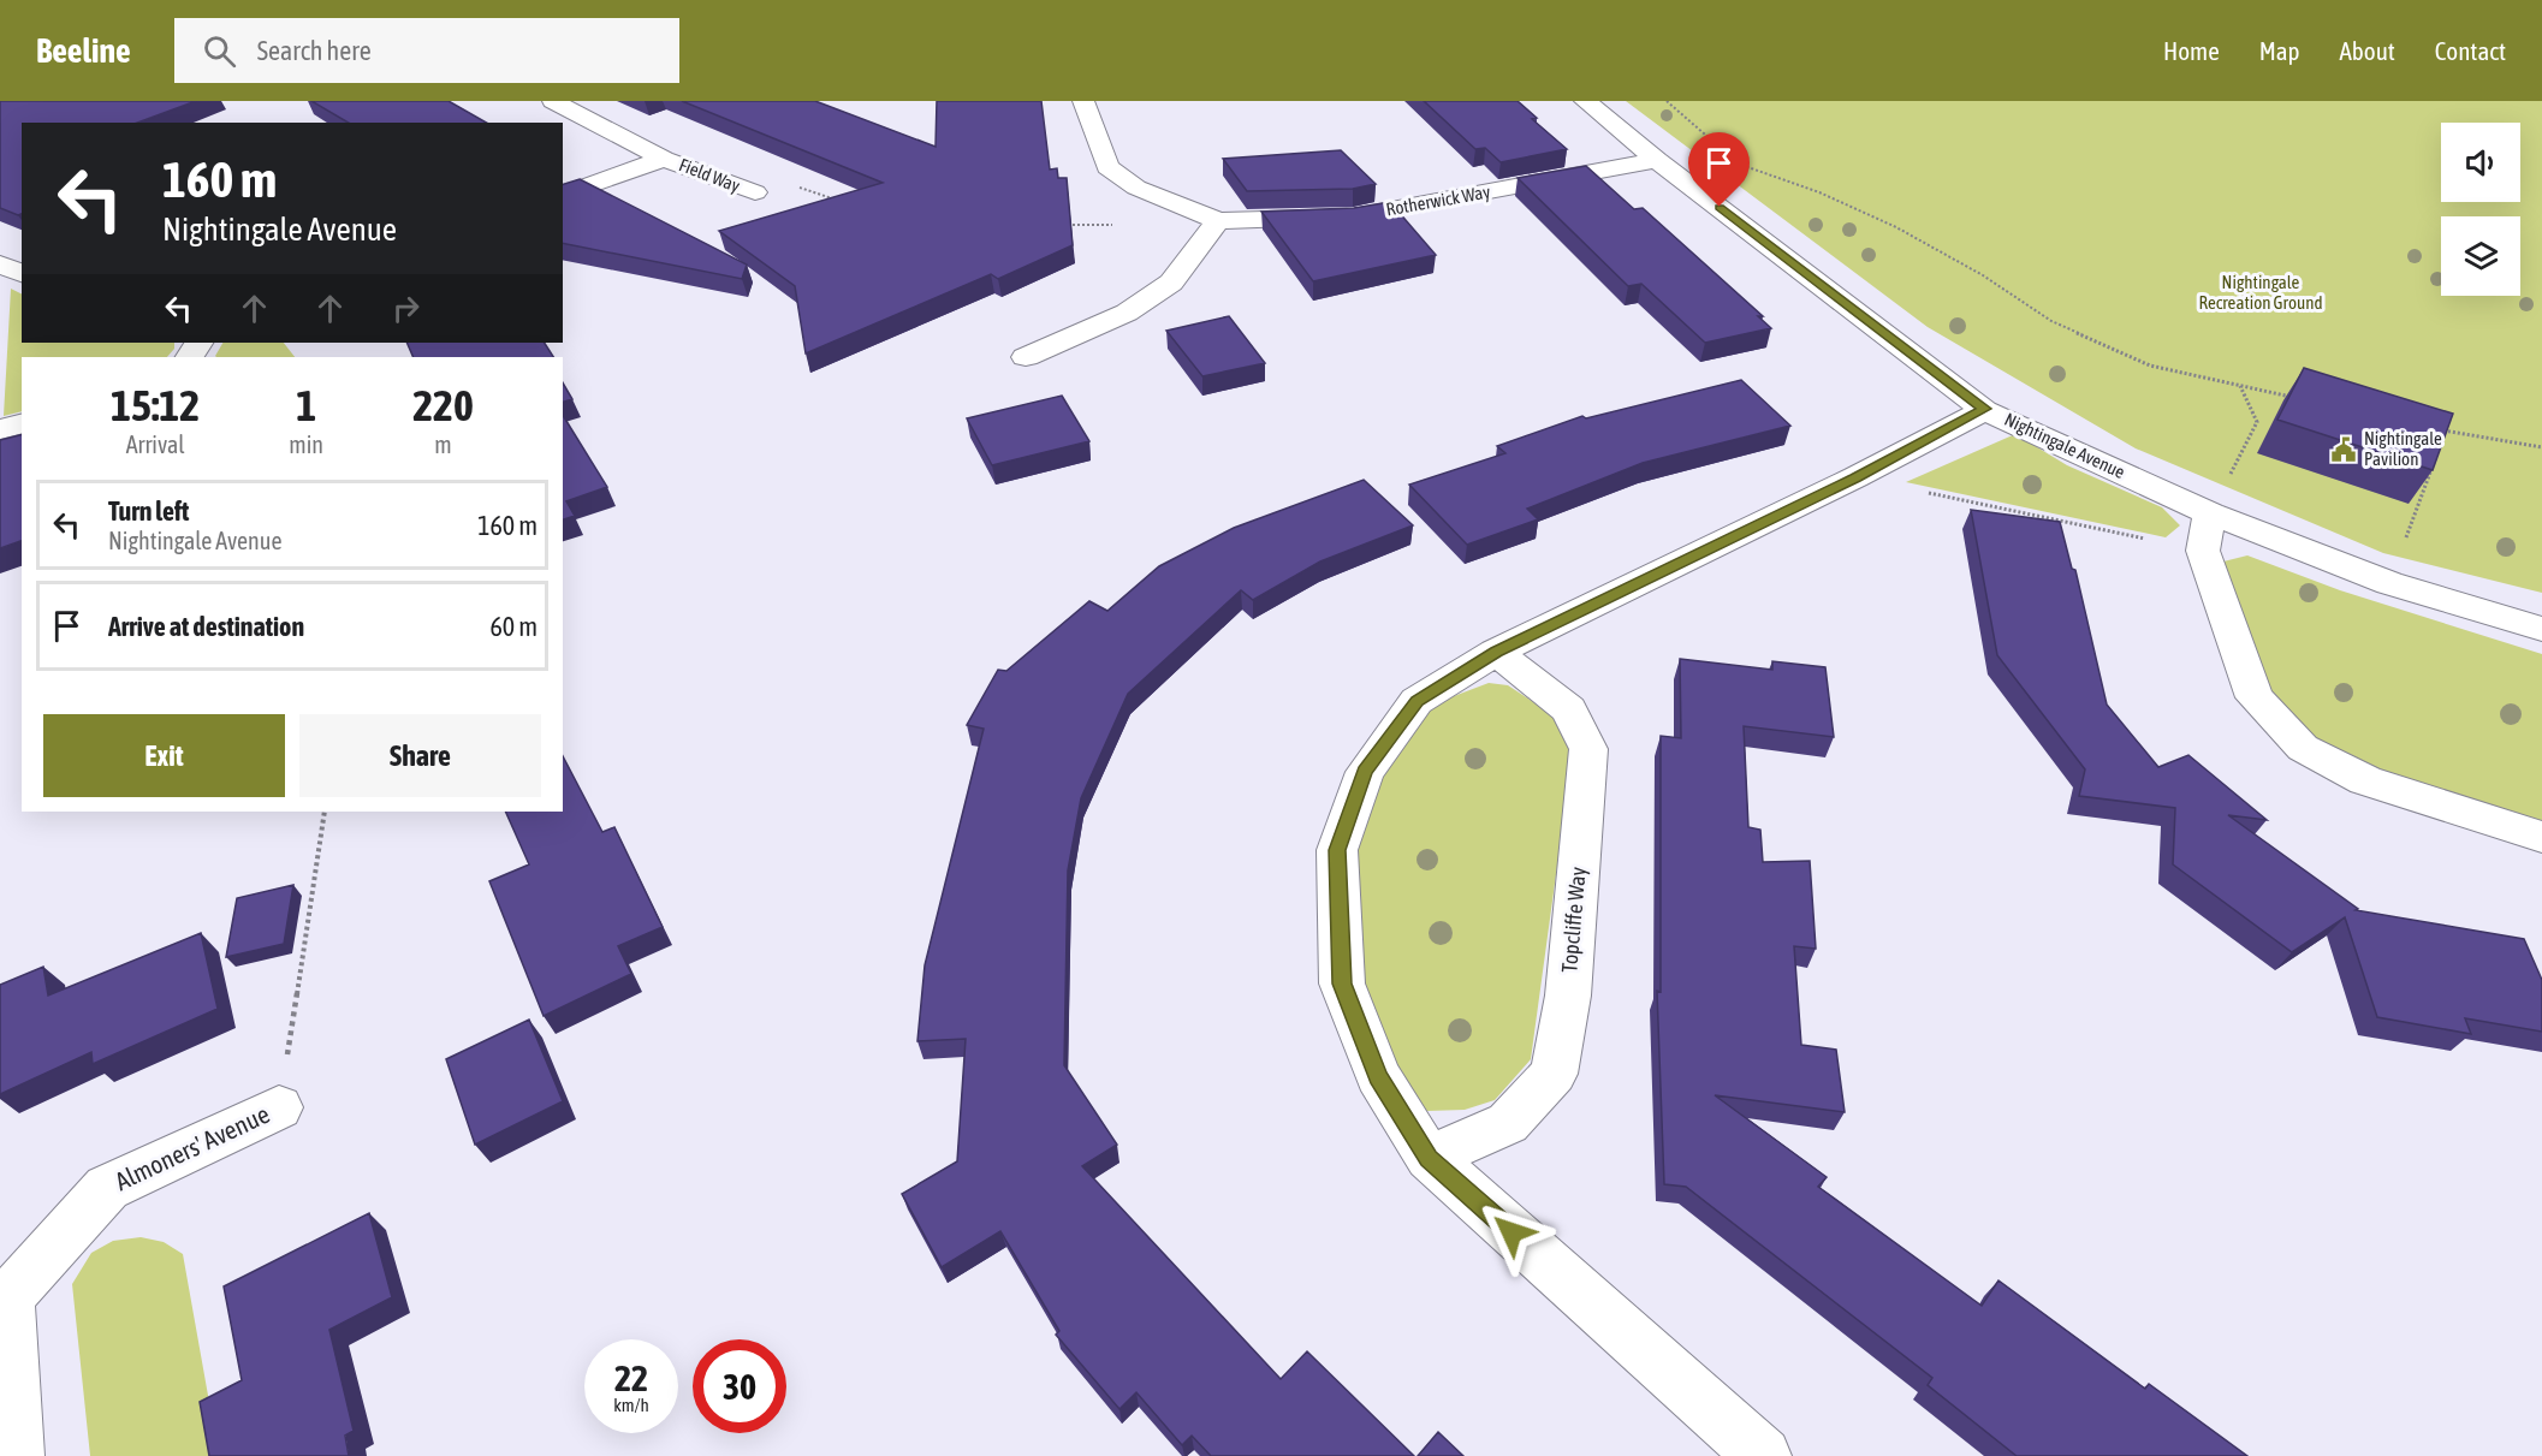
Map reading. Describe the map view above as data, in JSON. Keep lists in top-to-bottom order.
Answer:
{
  "streets": {
    "street": [
      "Field Way",
      "Rotherwick Way",
      "Nightingale Avenue",
      "Topcliffe Way",
      "Almoners' Avenue"
    ]
  },
  "crossings": [
    ["Rotherwick Way", "Nightingale Avenue"]
  ],
  "parks": ["Nightingale Recreation Ground"],
  "places": {
    "public building": ["Nightingale Pavilion"]
  },
  "page": {
    "header": "Beeline",
    "search": "Search here",
    "nav": [
      "Home",
      "Map",
      "About",
      "Contact"
    ],
    "turn": ["160 m", "Nightingale Avenue"],
    "eta": [
      "15:12",
      "Arrival",
      "1",
      "min",
      "220",
      "m"
    ],
    "list": [
      {
        "name": "Turn left",
        "note": "Nightingale Avenue",
        "value": "160 m"
      },
      {
        "name": "Arrive at destination",
        "value": "60 m"
      }
    ],
    "buttons": ["Exit", "Share"],
    "speed": "22 km/h",
    "limit": "30"
  }
}
